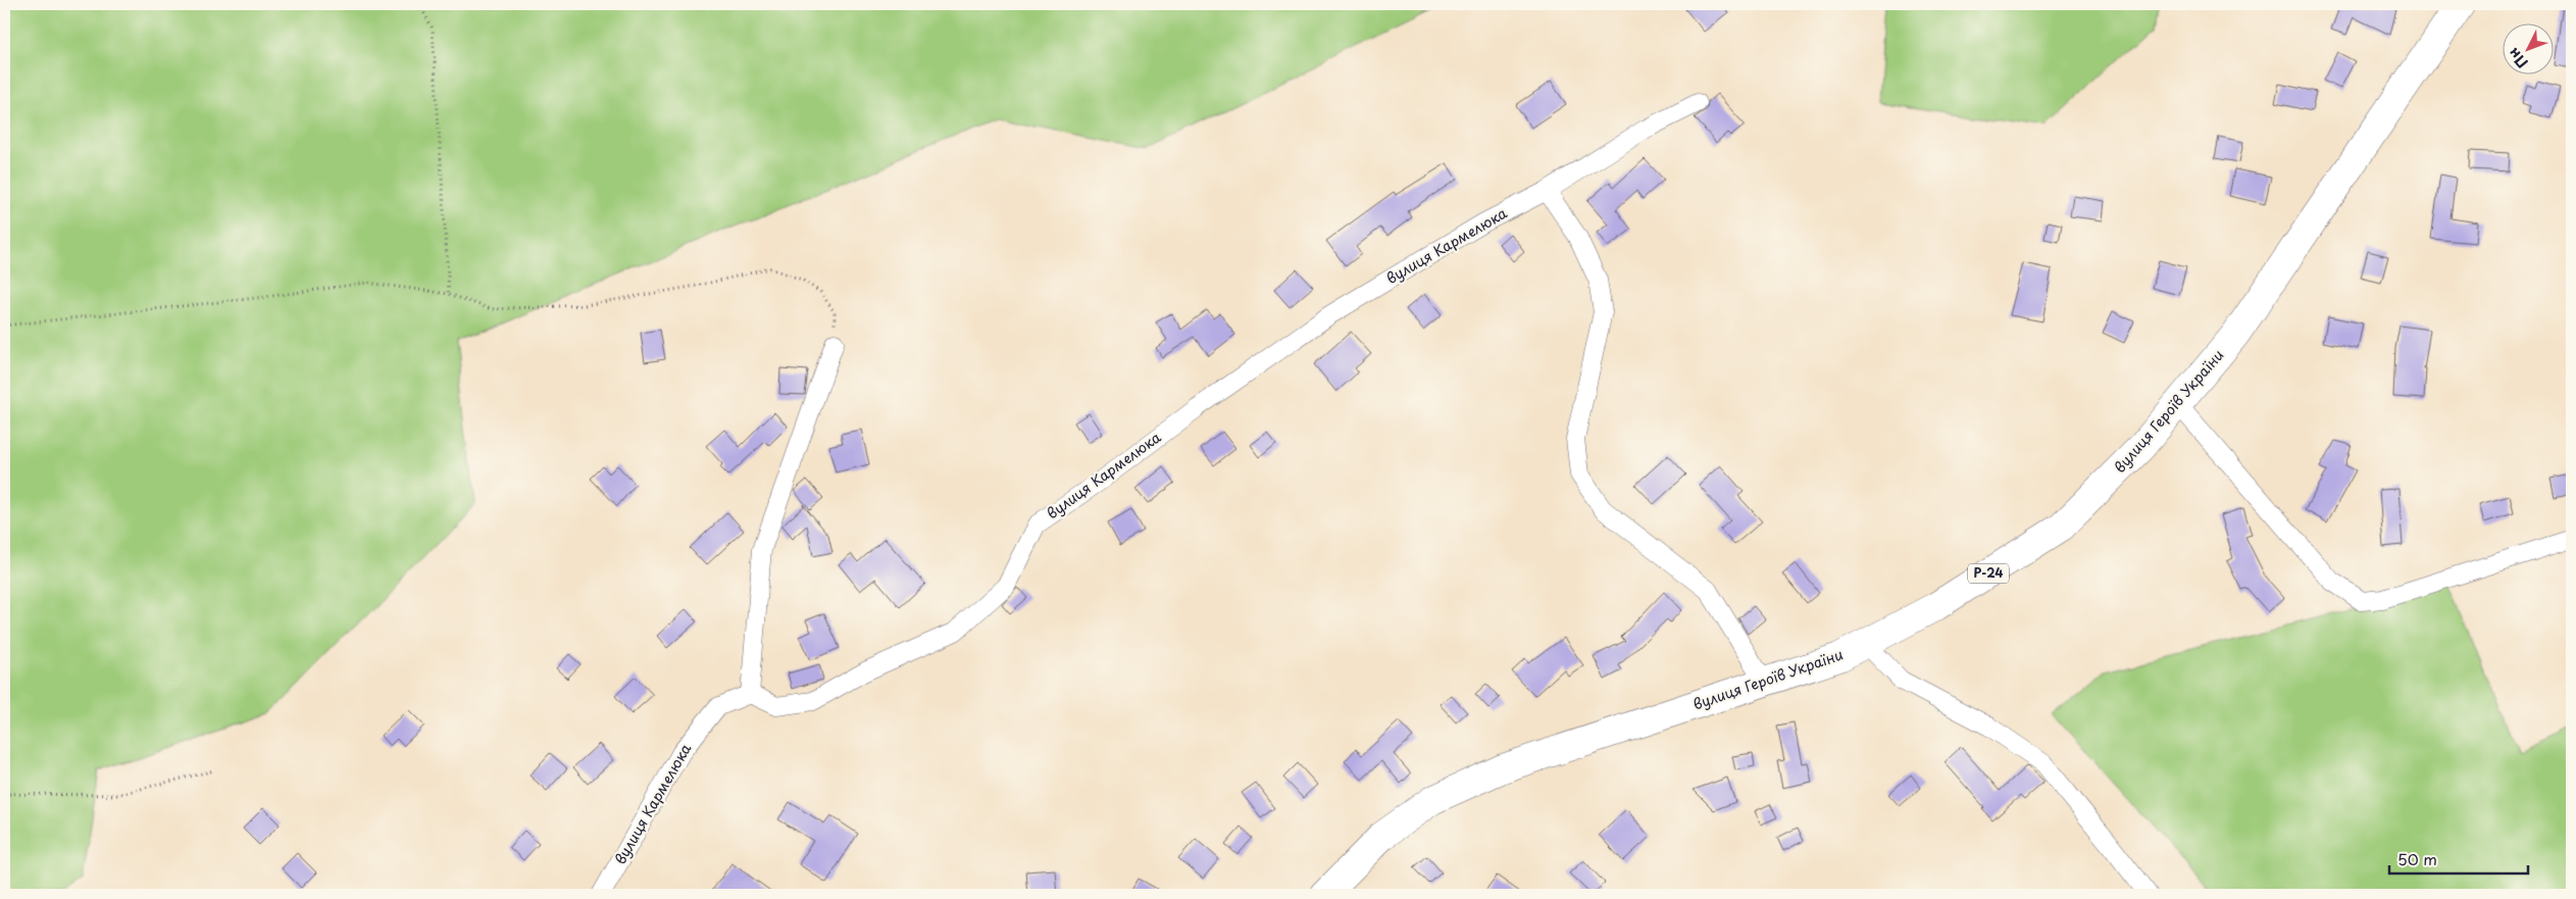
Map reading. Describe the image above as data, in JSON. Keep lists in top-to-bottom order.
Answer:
{
  "streets": {
    "main road": ["вулиця Героїв України", "Р-24"],
    "street": ["вулиця Кармелюка"]
  },
  "scale_bar": "50 m",
  "north": "bottom left"
}
